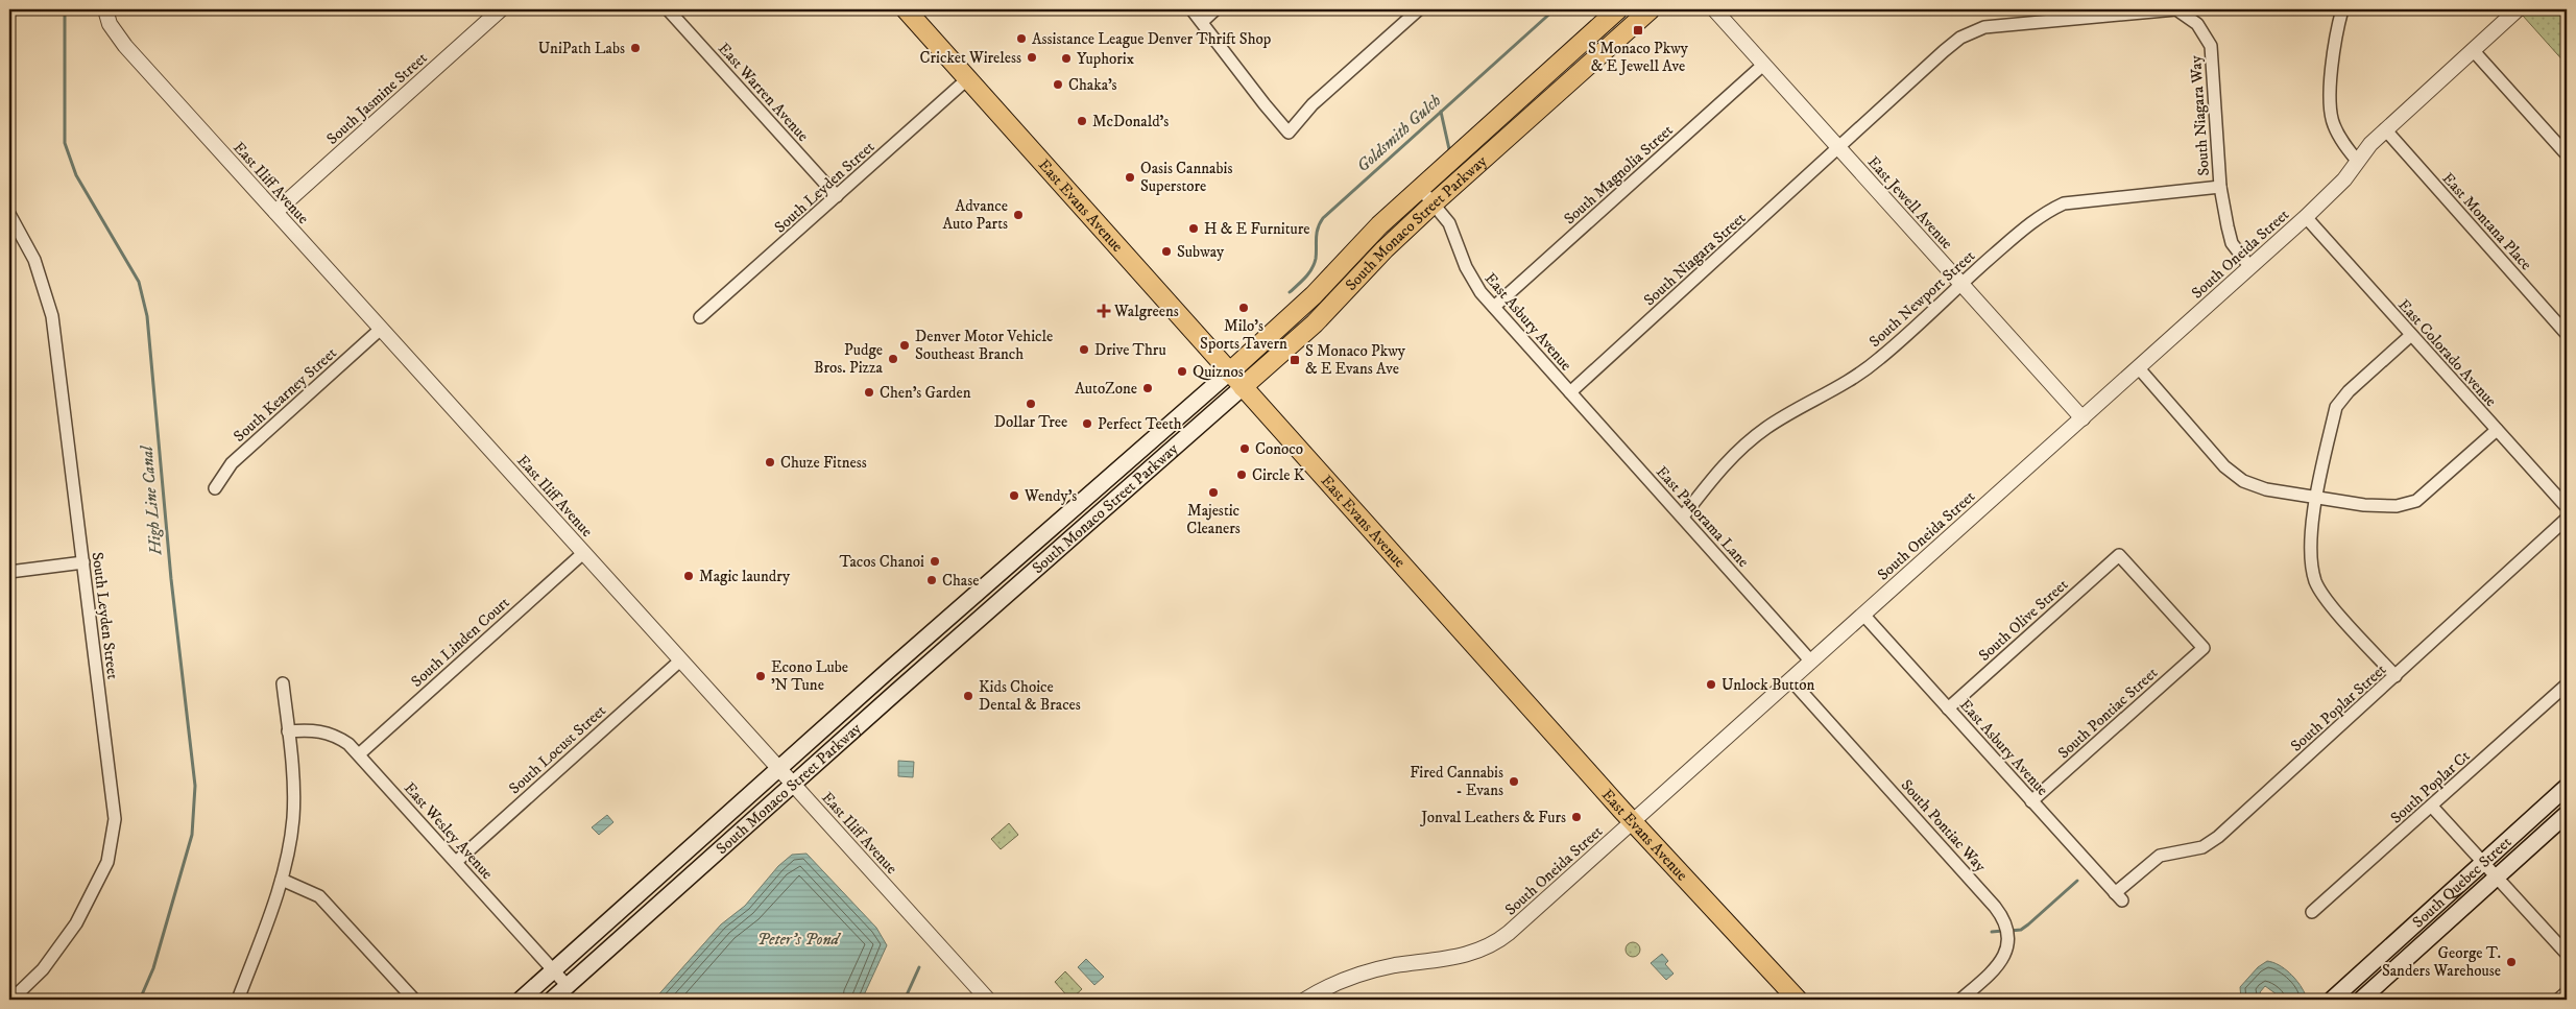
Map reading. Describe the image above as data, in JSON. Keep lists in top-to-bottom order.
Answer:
{
  "streets": {
    "main road": ["East Evans Avenue", "South Monaco Street Parkway", "South Quebec Street"],
    "street": [
      "East Warren Avenue",
      "South Jasmine Street",
      "South Niagara Way",
      "South Magnolia Street",
      "East Iliff Avenue",
      "South Leyden Street",
      "East Jewell Avenue",
      "East Montana Place",
      "South Oneida Street",
      "South Niagara Street",
      "South Newport Street",
      "East Asbury Avenue",
      "East Colorado Avenue",
      "South Kearney Street",
      "East Panorama Lane",
      "South Olive Street",
      "South Linden Court",
      "South Poplar Street",
      "South Pontiac Street",
      "South Locust Street",
      "South Poplar Ct",
      "South Pontiac Way",
      "East Wesley Avenue"
    ]
  },
  "crossings": [
    ["East Warren Avenue", "South Leyden Street"],
    ["South Jasmine Street", "East Iliff Avenue"],
    ["South Niagara Way", "East Jewell Avenue"],
    ["South Niagara Way", "South Oneida Street"],
    ["South Niagara Way", "South Niagara Street"],
    ["South Niagara Way", "South Newport Street"],
    ["South Magnolia Street", "East Jewell Avenue"],
    ["South Magnolia Street", "East Asbury Avenue"],
    ["East Iliff Avenue", "South Monaco Street Parkway"],
    ["East Iliff Avenue", "South Kearney Street"],
    ["East Iliff Avenue", "South Linden Court"],
    ["East Iliff Avenue", "South Locust Street"],
    ["South Leyden Street", "East Evans Avenue"],
    ["East Jewell Avenue", "South Oneida Street"],
    ["East Jewell Avenue", "South Niagara Street"],
    ["East Jewell Avenue", "South Newport Street"],
    ["East Evans Avenue", "South Monaco Street Parkway"],
    ["East Evans Avenue", "South Oneida Street"],
    ["East Montana Place", "South Oneida Street"],
    ["South Monaco Street Parkway", "East Asbury Avenue"],
    ["South Monaco Street Parkway", "East Wesley Avenue"],
    ["South Oneida Street", "East Asbury Avenue"],
    ["South Oneida Street", "East Colorado Avenue"],
    ["South Oneida Street", "East Panorama Lane"],
    ["South Oneida Street", "South Pontiac Way"],
    ["South Niagara Street", "East Asbury Avenue"],
    ["South Niagara Street", "East Panorama Lane"],
    ["South Newport Street", "East Panorama Lane"],
    ["East Asbury Avenue", "East Panorama Lane"],
    ["East Asbury Avenue", "South Olive Street"],
    ["East Asbury Avenue", "South Poplar Street"],
    ["East Asbury Avenue", "South Pontiac Street"],
    ["South Olive Street", "South Pontiac Street"],
    ["South Linden Court", "East Wesley Avenue"],
    ["South Locust Street", "East Wesley Avenue"]
  ],
  "water": ["Goldsmith Gulch", "High Line Canal", "Peter's Pond"],
  "places": {
    "transit": ["S Monaco Pkwy & E Jewell Ave", "S Monaco Pkwy & E Evans Ave"],
    "other": [
      "Assistance League Denver Thrift Shop",
      "UniPath Labs",
      "Cricket Wireless",
      "Yuphorix",
      "Chaka's",
      "McDonald's",
      "Oasis Cannabis Superstore",
      "Advance Auto Parts",
      "H & E Furniture",
      "Subway",
      "Milo's Sports Tavern",
      "Denver Motor Vehicle Southeast Branch",
      "Drive Thru",
      "Pudge Bros. Pizza",
      "Quiznos",
      "AutoZone",
      "Chen's Garden",
      "Dollar Tree",
      "Perfect Teeth",
      "Conoco",
      "Chuze Fitness",
      "Circle K",
      "Majestic Cleaners",
      "Wendy's",
      "Tacos Chanoi",
      "Magic laundry",
      "Chase",
      "Econo Lube 'N Tune",
      "Unlock Button",
      "Kids Choice Dental & Braces",
      "Fired Cannabis - Evans",
      "Jonval Leathers & Furs",
      "George T. Sanders Warehouse"
    ],
    "health": ["Walgreens"]
  }
}
